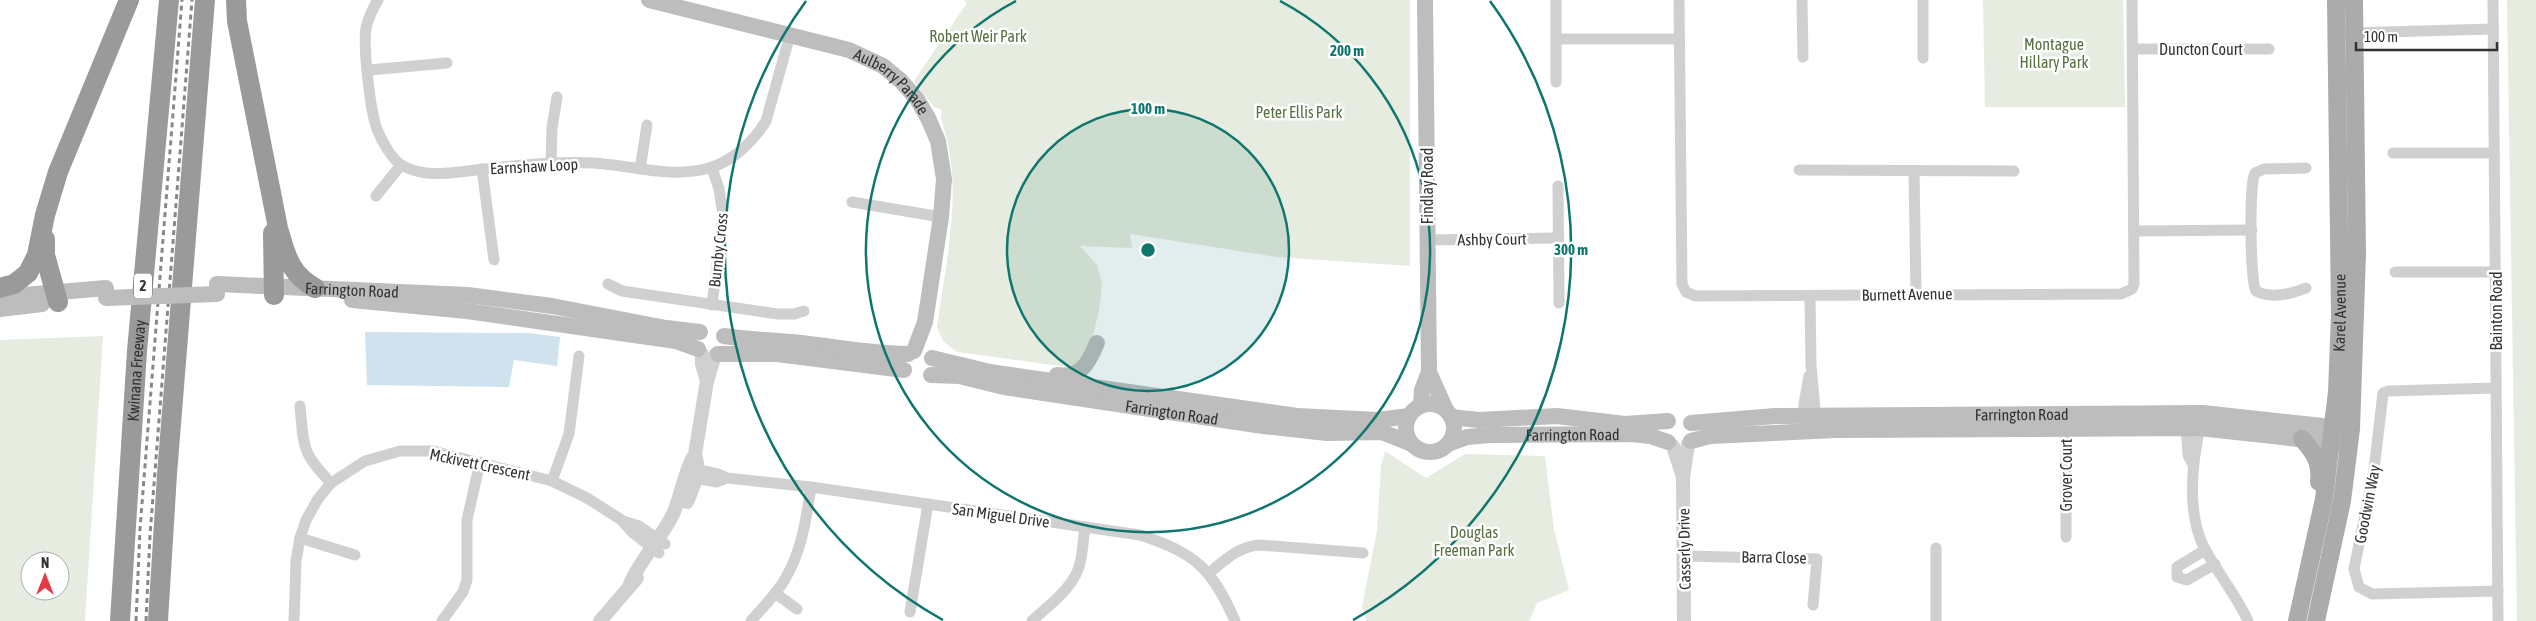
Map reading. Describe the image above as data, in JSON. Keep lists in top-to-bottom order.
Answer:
{
  "streets": {
    "highway": ["2", "Kwinana Freeway"],
    "main road": [
      "Aulberry Parade",
      "Findlay Road",
      "Farrington Road",
      "Karel Avenue"
    ],
    "street": [
      "Duncton Court",
      "Earnshaw Loop",
      "Ashby Court",
      "Burnby Cross",
      "Burnett Avenue",
      "Bainton Road",
      "Mckivett Crescent",
      "Grover Court",
      "Goodwin Way",
      "San Miguel Drive",
      "Casserly Drive",
      "Barra Close"
    ]
  },
  "crossings": [
    ["Duncton Court", "Burnett Avenue"],
    ["Aulberry Parade", "Earnshaw Loop"],
    ["Aulberry Parade", "Farrington Road"],
    ["Earnshaw Loop", "Burnby Cross"],
    ["Findlay Road", "Ashby Court"],
    ["Findlay Road", "Farrington Road"],
    ["Farrington Road", "Karel Avenue"],
    ["Farrington Road", "Grover Court"],
    ["Farrington Road", "Casserly Drive"],
    ["Bainton Road", "Goodwin Way"],
    ["Casserly Drive", "Barra Close"]
  ],
  "parks": [
    "Robert Weir Park",
    "Montague Hillary Park",
    "Peter Ellis Park",
    "Douglas Freeman Park"
  ],
  "scale_bar": "100 m",
  "north": "top",
  "rings": ["200 m", "100 m", "300 m"]
}
